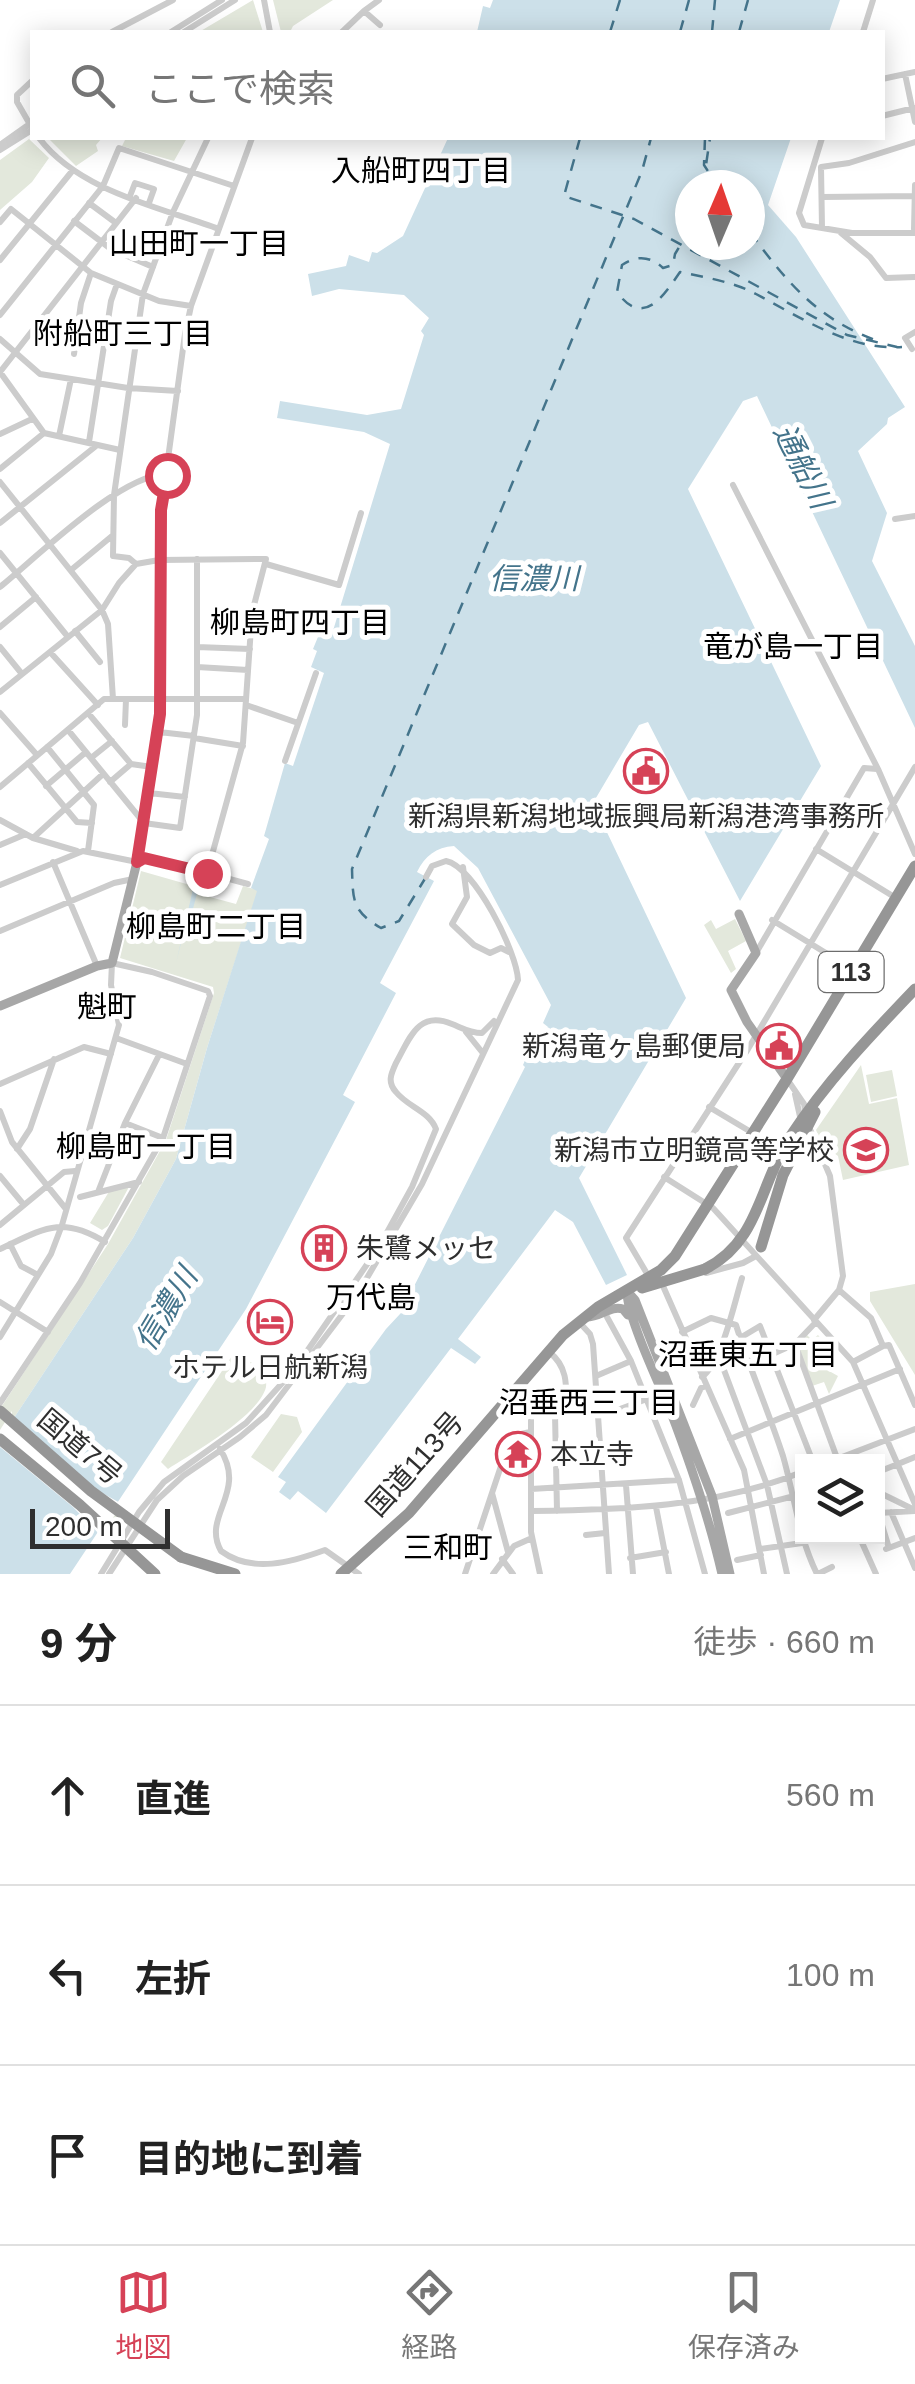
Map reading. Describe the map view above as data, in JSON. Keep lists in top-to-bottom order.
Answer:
{
  "streets": {
    "highway": ["113", "国道7号", "国道113号"]
  },
  "crossings": [
    ["113", "国道113号"]
  ],
  "districts": [
    "入船町四丁目",
    "山田町一丁目",
    "附船町三丁目",
    "柳島町四丁目",
    "竜が島一丁目",
    "柳島町二丁目",
    "魁町",
    "柳島町一丁目",
    "万代島",
    "沼垂東五丁目",
    "沼垂西三丁目",
    "三和町"
  ],
  "water": ["通船川", "信濃川"],
  "places": {
    "public building": ["新潟県新潟地域振興局新潟港湾事務所", "新潟竜ヶ島郵便局"],
    "school or university": ["新潟市立明鏡高等学校"],
    "building": ["朱鷺メッセ"],
    "hotel": ["ホテル日航新潟"],
    "temple": ["本立寺"]
  },
  "scale_bar": "200 m",
  "north": "top",
  "page": {
    "search": "ここで検索",
    "scale": "200 m",
    "heading": ["9 分", "徒歩 · 660 m"],
    "list": [
      ["直進", "560 m"],
      ["左折", "100 m"],
      "目的地に到着"
    ],
    "nav": ["地図", "経路", "保存済み"]
  }
}
